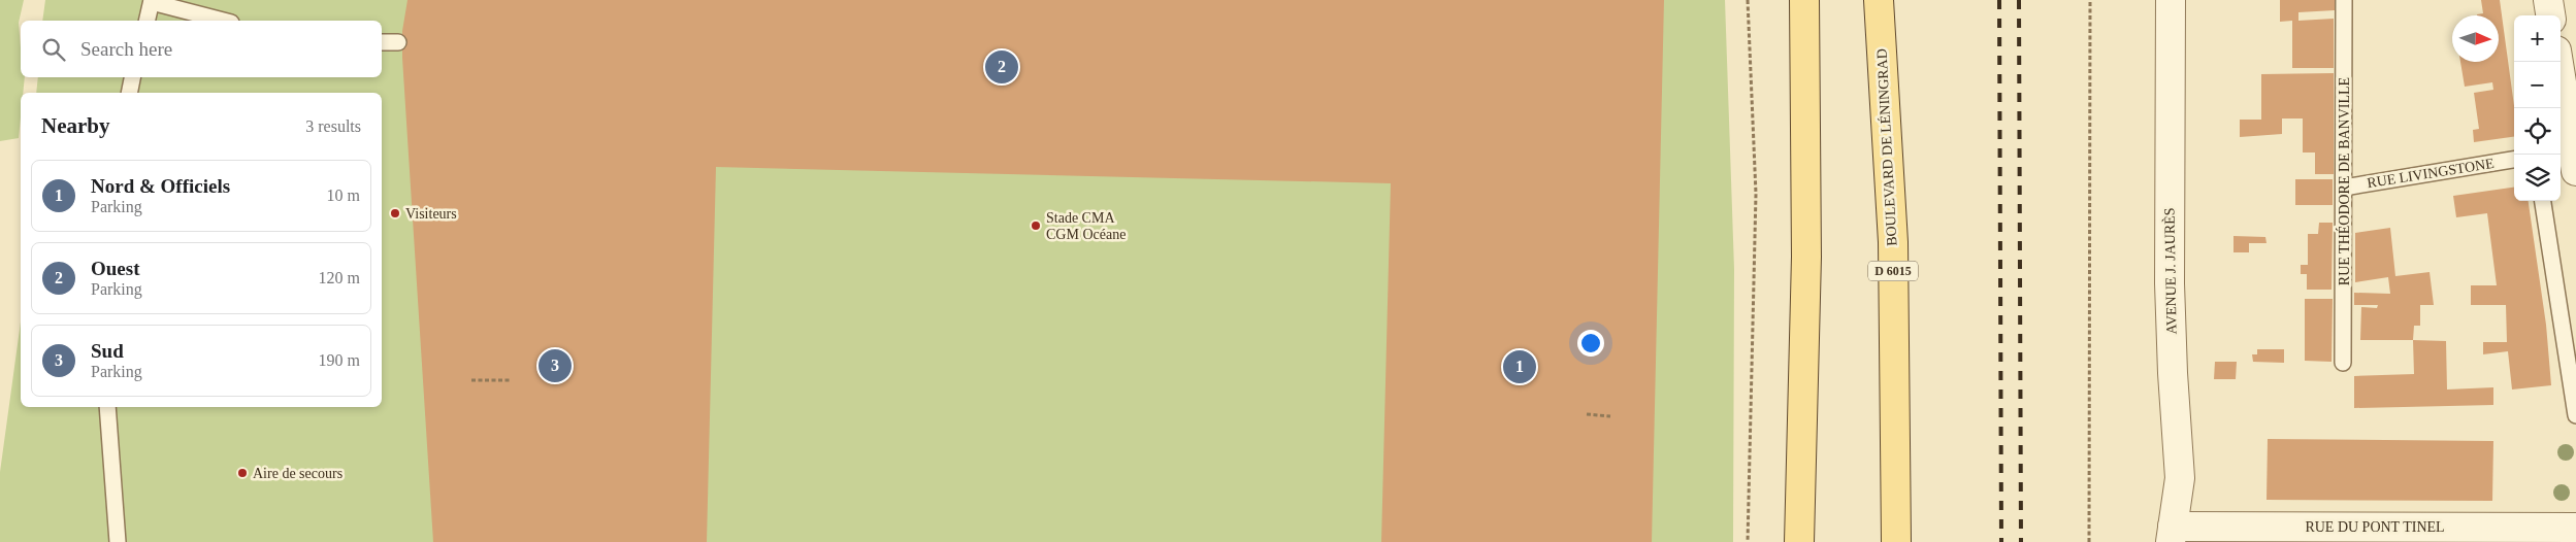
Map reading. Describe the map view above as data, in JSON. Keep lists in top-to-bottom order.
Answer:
{
  "streets": {
    "main road": ["BOULEVARD DE LÉNINGRAD", "D 6015"],
    "street": ["AVENUE J. JAURÈS", "RUE DU PONT TINEL"],
    "lane": ["RUE LIVINGSTONE", "RUE THÉODORE DE BANVILLE"]
  },
  "crossings": [
    ["RUE LIVINGSTONE", "RUE THÉODORE DE BANVILLE"],
    ["AVENUE J. JAURÈS", "RUE DU PONT TINEL"]
  ],
  "places": ["Visiteurs", "Stade CMA CGM Océane", "Aire de secours"],
  "north": "right",
  "page": {
    "map_buttons": ["+", "−"],
    "search": "Search here",
    "pins": ["2", "3", "1"],
    "heading": ["Nearby", "3 results"],
    "list": [
      {
        "mark": "1",
        "name": "Nord & Officiels",
        "note": "Parking",
        "value": "10 m"
      },
      {
        "mark": "2",
        "name": "Ouest",
        "note": "Parking",
        "value": "120 m"
      },
      {
        "mark": "3",
        "name": "Sud",
        "note": "Parking",
        "value": "190 m"
      }
    ]
  }
}
